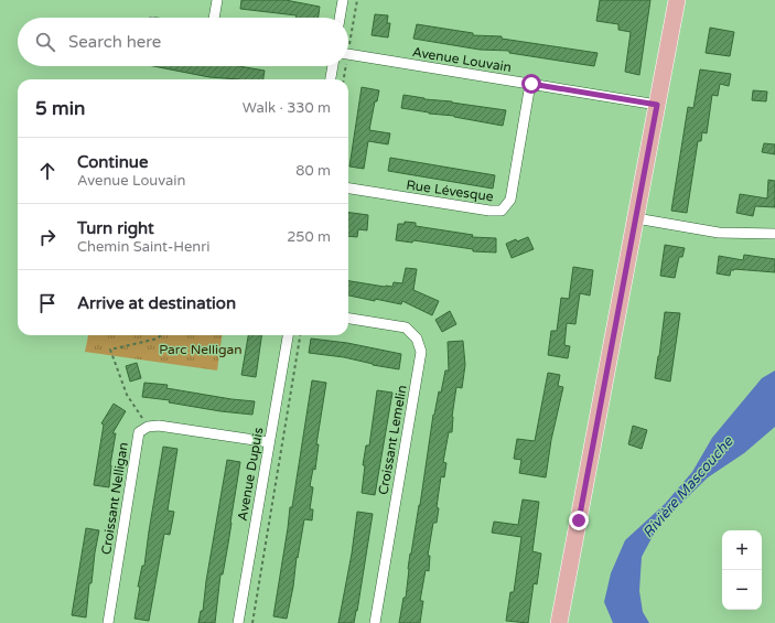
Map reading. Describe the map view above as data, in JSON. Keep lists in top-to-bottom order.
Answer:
{
  "streets": {
    "street": [
      "Avenue Louvain",
      "Rue Lévesque",
      "Croissant Lemelin",
      "Avenue Dupuis",
      "Croissant Nelligan"
    ]
  },
  "crossings": [
    ["Avenue Louvain", "Rue Lévesque"]
  ],
  "water": ["Rivière Mascouche"],
  "parks": ["Parc Nelligan"],
  "page": {
    "search": "Search here",
    "heading": ["5 min", "Walk · 330 m"],
    "list": [
      ["Continue", "Avenue Louvain", "80 m"],
      ["Turn right", "Chemin Saint-Henri", "250 m"],
      "Arrive at destination"
    ],
    "map_buttons": ["+", "−"]
  }
}
